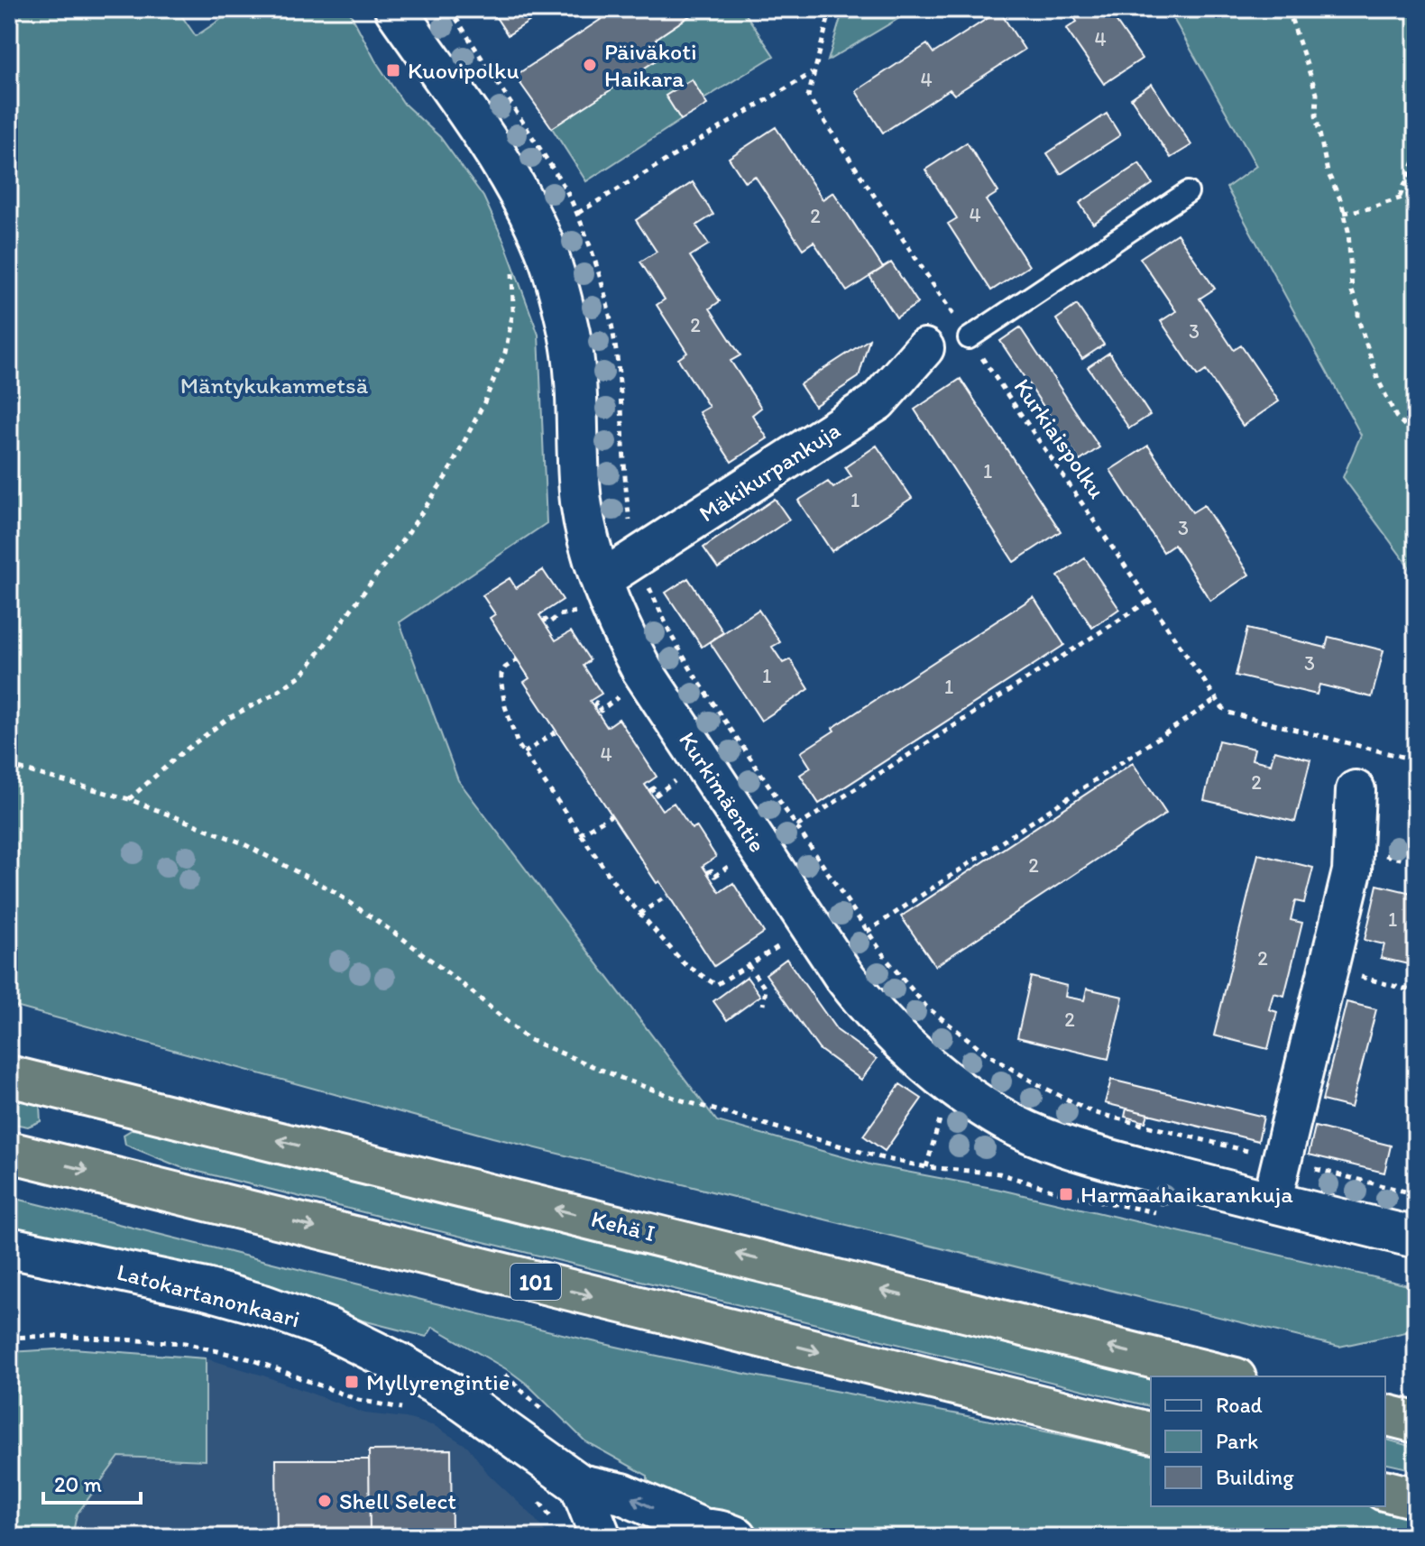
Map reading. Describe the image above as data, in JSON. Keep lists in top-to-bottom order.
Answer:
{
  "streets": {
    "highway": ["Kehä I", "101"],
    "street": ["Mäkikurpankuja", "Kurkimäentie", "Latokartanonkaari"],
    "path": ["Kurkiaispolku"]
  },
  "crossings": [
    ["Mäkikurpankuja", "Kurkimäentie"]
  ],
  "parks": ["Mäntykukanmetsä"],
  "places": {
    "other": ["Päiväkoti Haikara", "Shell Select"],
    "transit": ["Kuovipolku", "Harmaahaikarankuja", "Myllyrengintie"]
  },
  "house_numbers": [
    "4",
    "4",
    "4",
    "2",
    "2",
    "3",
    "1",
    "1",
    "3",
    "3",
    "1",
    "1",
    "4",
    "2",
    "2",
    "1",
    "2",
    "2"
  ],
  "legend": ["Road", "Park", "Building"],
  "scale_bar": "20 m"
}
